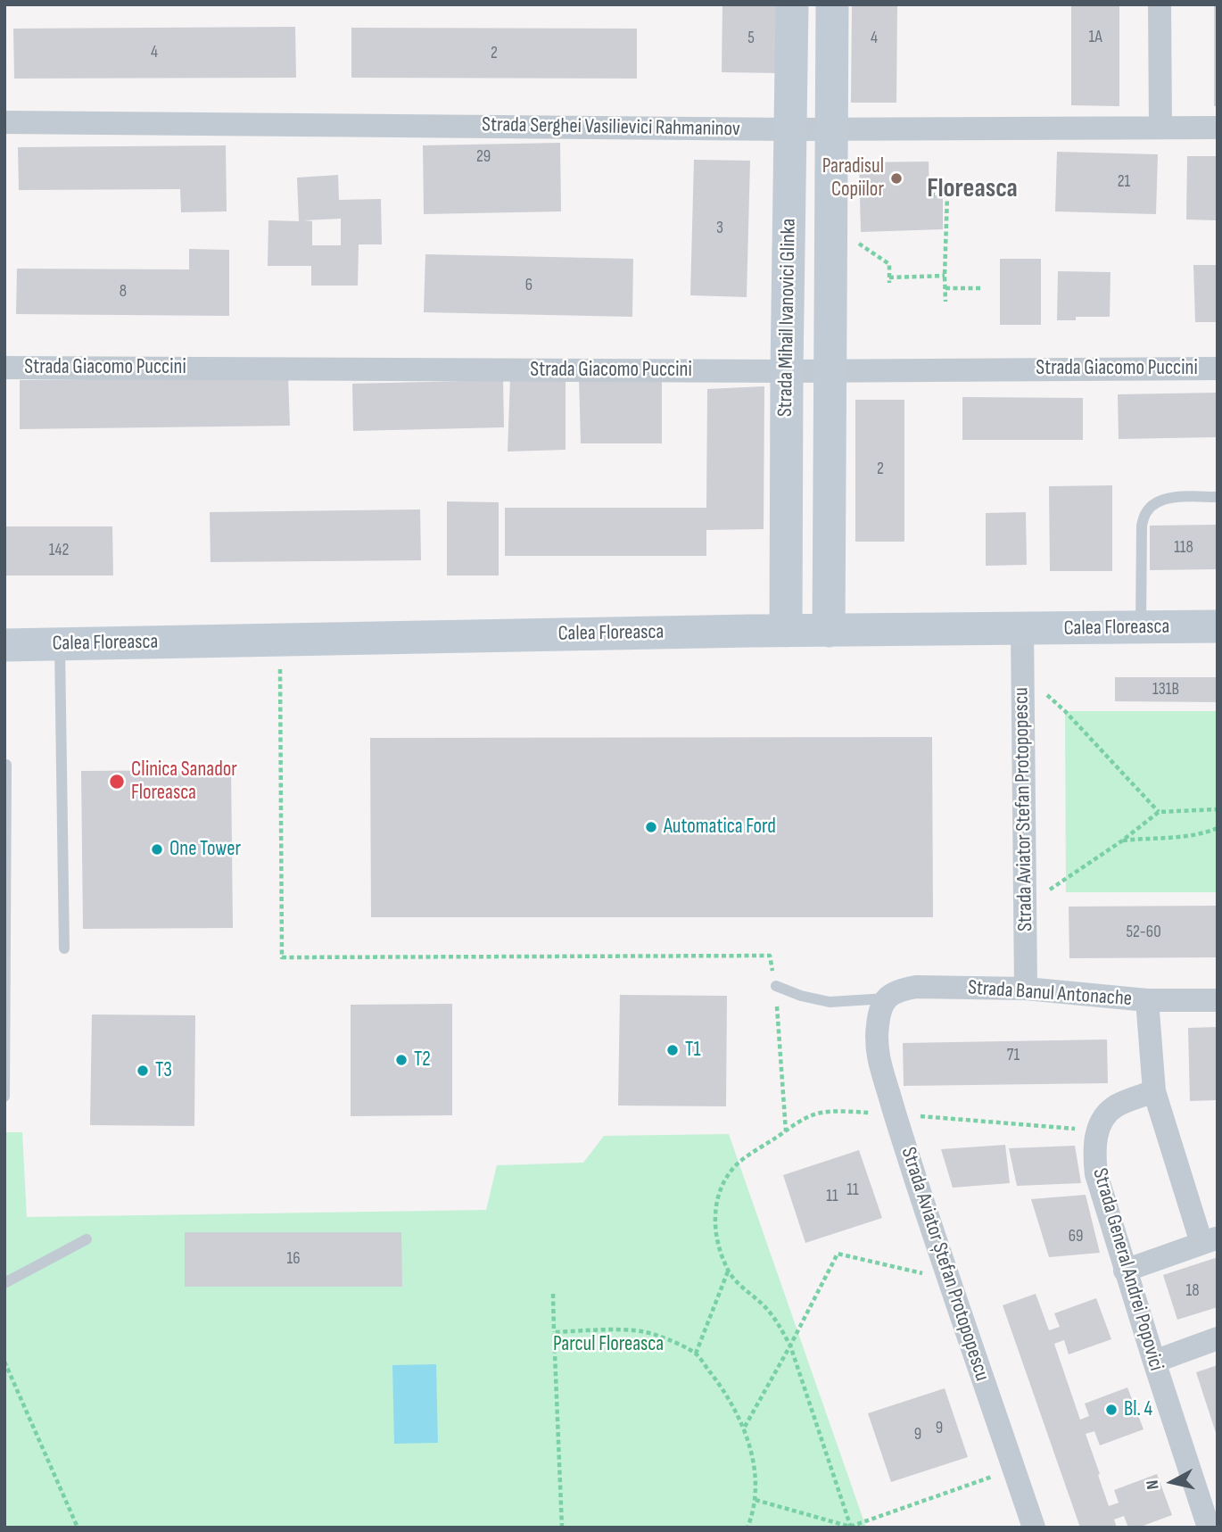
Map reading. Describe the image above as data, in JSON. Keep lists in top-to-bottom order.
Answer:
{
  "streets": {
    "street": [
      "Strada Serghei Vasilievici Rahmaninov",
      "Strada Mihail Ivanovici Glinka",
      "Strada Giacomo Puccini",
      "Calea Floreasca",
      "Strada Aviator Stefan Protopopescu",
      "Strada Banul Antonache",
      "Strada Aviator Ștefan Protopopescu",
      "Strada General Andrei Popovici"
    ]
  },
  "crossings": [
    ["Strada Serghei Vasilievici Rahmaninov", "Strada Mihail Ivanovici Glinka"],
    ["Strada Mihail Ivanovici Glinka", "Strada Giacomo Puccini"],
    ["Strada Mihail Ivanovici Glinka", "Calea Floreasca"],
    ["Calea Floreasca", "Strada Aviator Stefan Protopopescu"],
    ["Strada Aviator Stefan Protopopescu", "Strada Banul Antonache"],
    ["Strada Banul Antonache", "Strada Aviator Ștefan Protopopescu"]
  ],
  "districts": ["Floreasca"],
  "parks": ["Parcul Floreasca"],
  "places": [
    "Paradisul Copiilor",
    "Clinica Sanador Floreasca",
    "Automatica Ford",
    "One Tower",
    "T1",
    "T2",
    "T3",
    "Bl. 4"
  ],
  "house_numbers": [
    "1A",
    "5",
    "4",
    "4",
    "2",
    "29",
    "21",
    "3",
    "6",
    "8",
    "2",
    "118",
    "142",
    "131B",
    "52-60",
    "71",
    "11",
    "11",
    "69",
    "16",
    "18",
    "9",
    "9"
  ],
  "north": "left"
}
